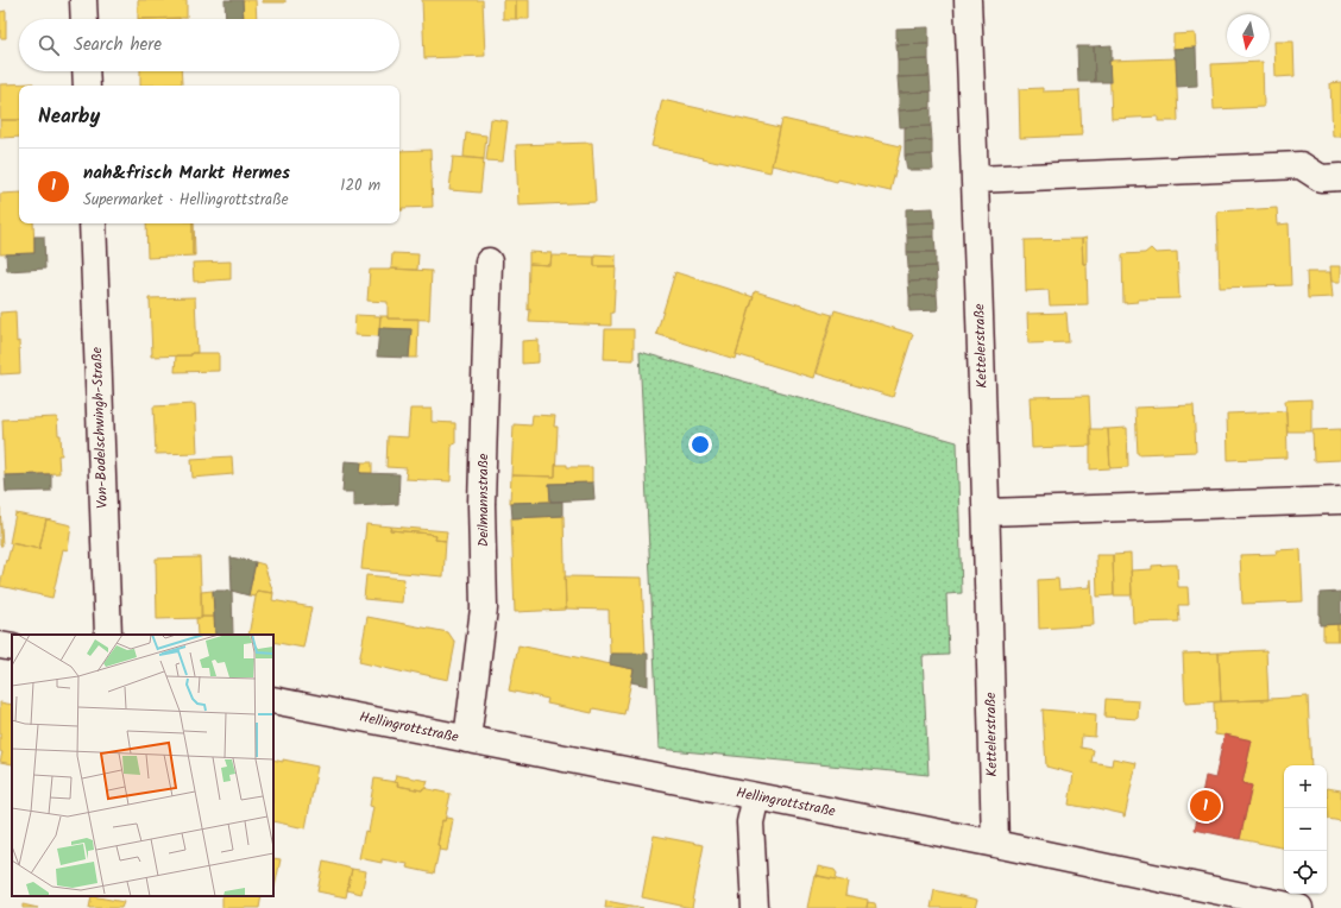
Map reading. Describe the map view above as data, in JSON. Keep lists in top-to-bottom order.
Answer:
{
  "streets": {
    "street": [
      "Kettelerstraße",
      "Von-Bodelschwingh-Straße",
      "Deilmannstraße",
      "Hellingrottstraße"
    ]
  },
  "crossings": [
    ["Kettelerstraße", "Hellingrottstraße"],
    ["Deilmannstraße", "Hellingrottstraße"]
  ],
  "north": "bottom",
  "page": {
    "search": "Search here",
    "heading": "Nearby",
    "list": [
      {
        "mark": "1",
        "name": "nah&frisch Markt Hermes",
        "note": "Supermarket · Hellingrottstraße",
        "value": "120 m"
      }
    ],
    "map_buttons": ["+", "−"],
    "pins": "1"
  }
}
